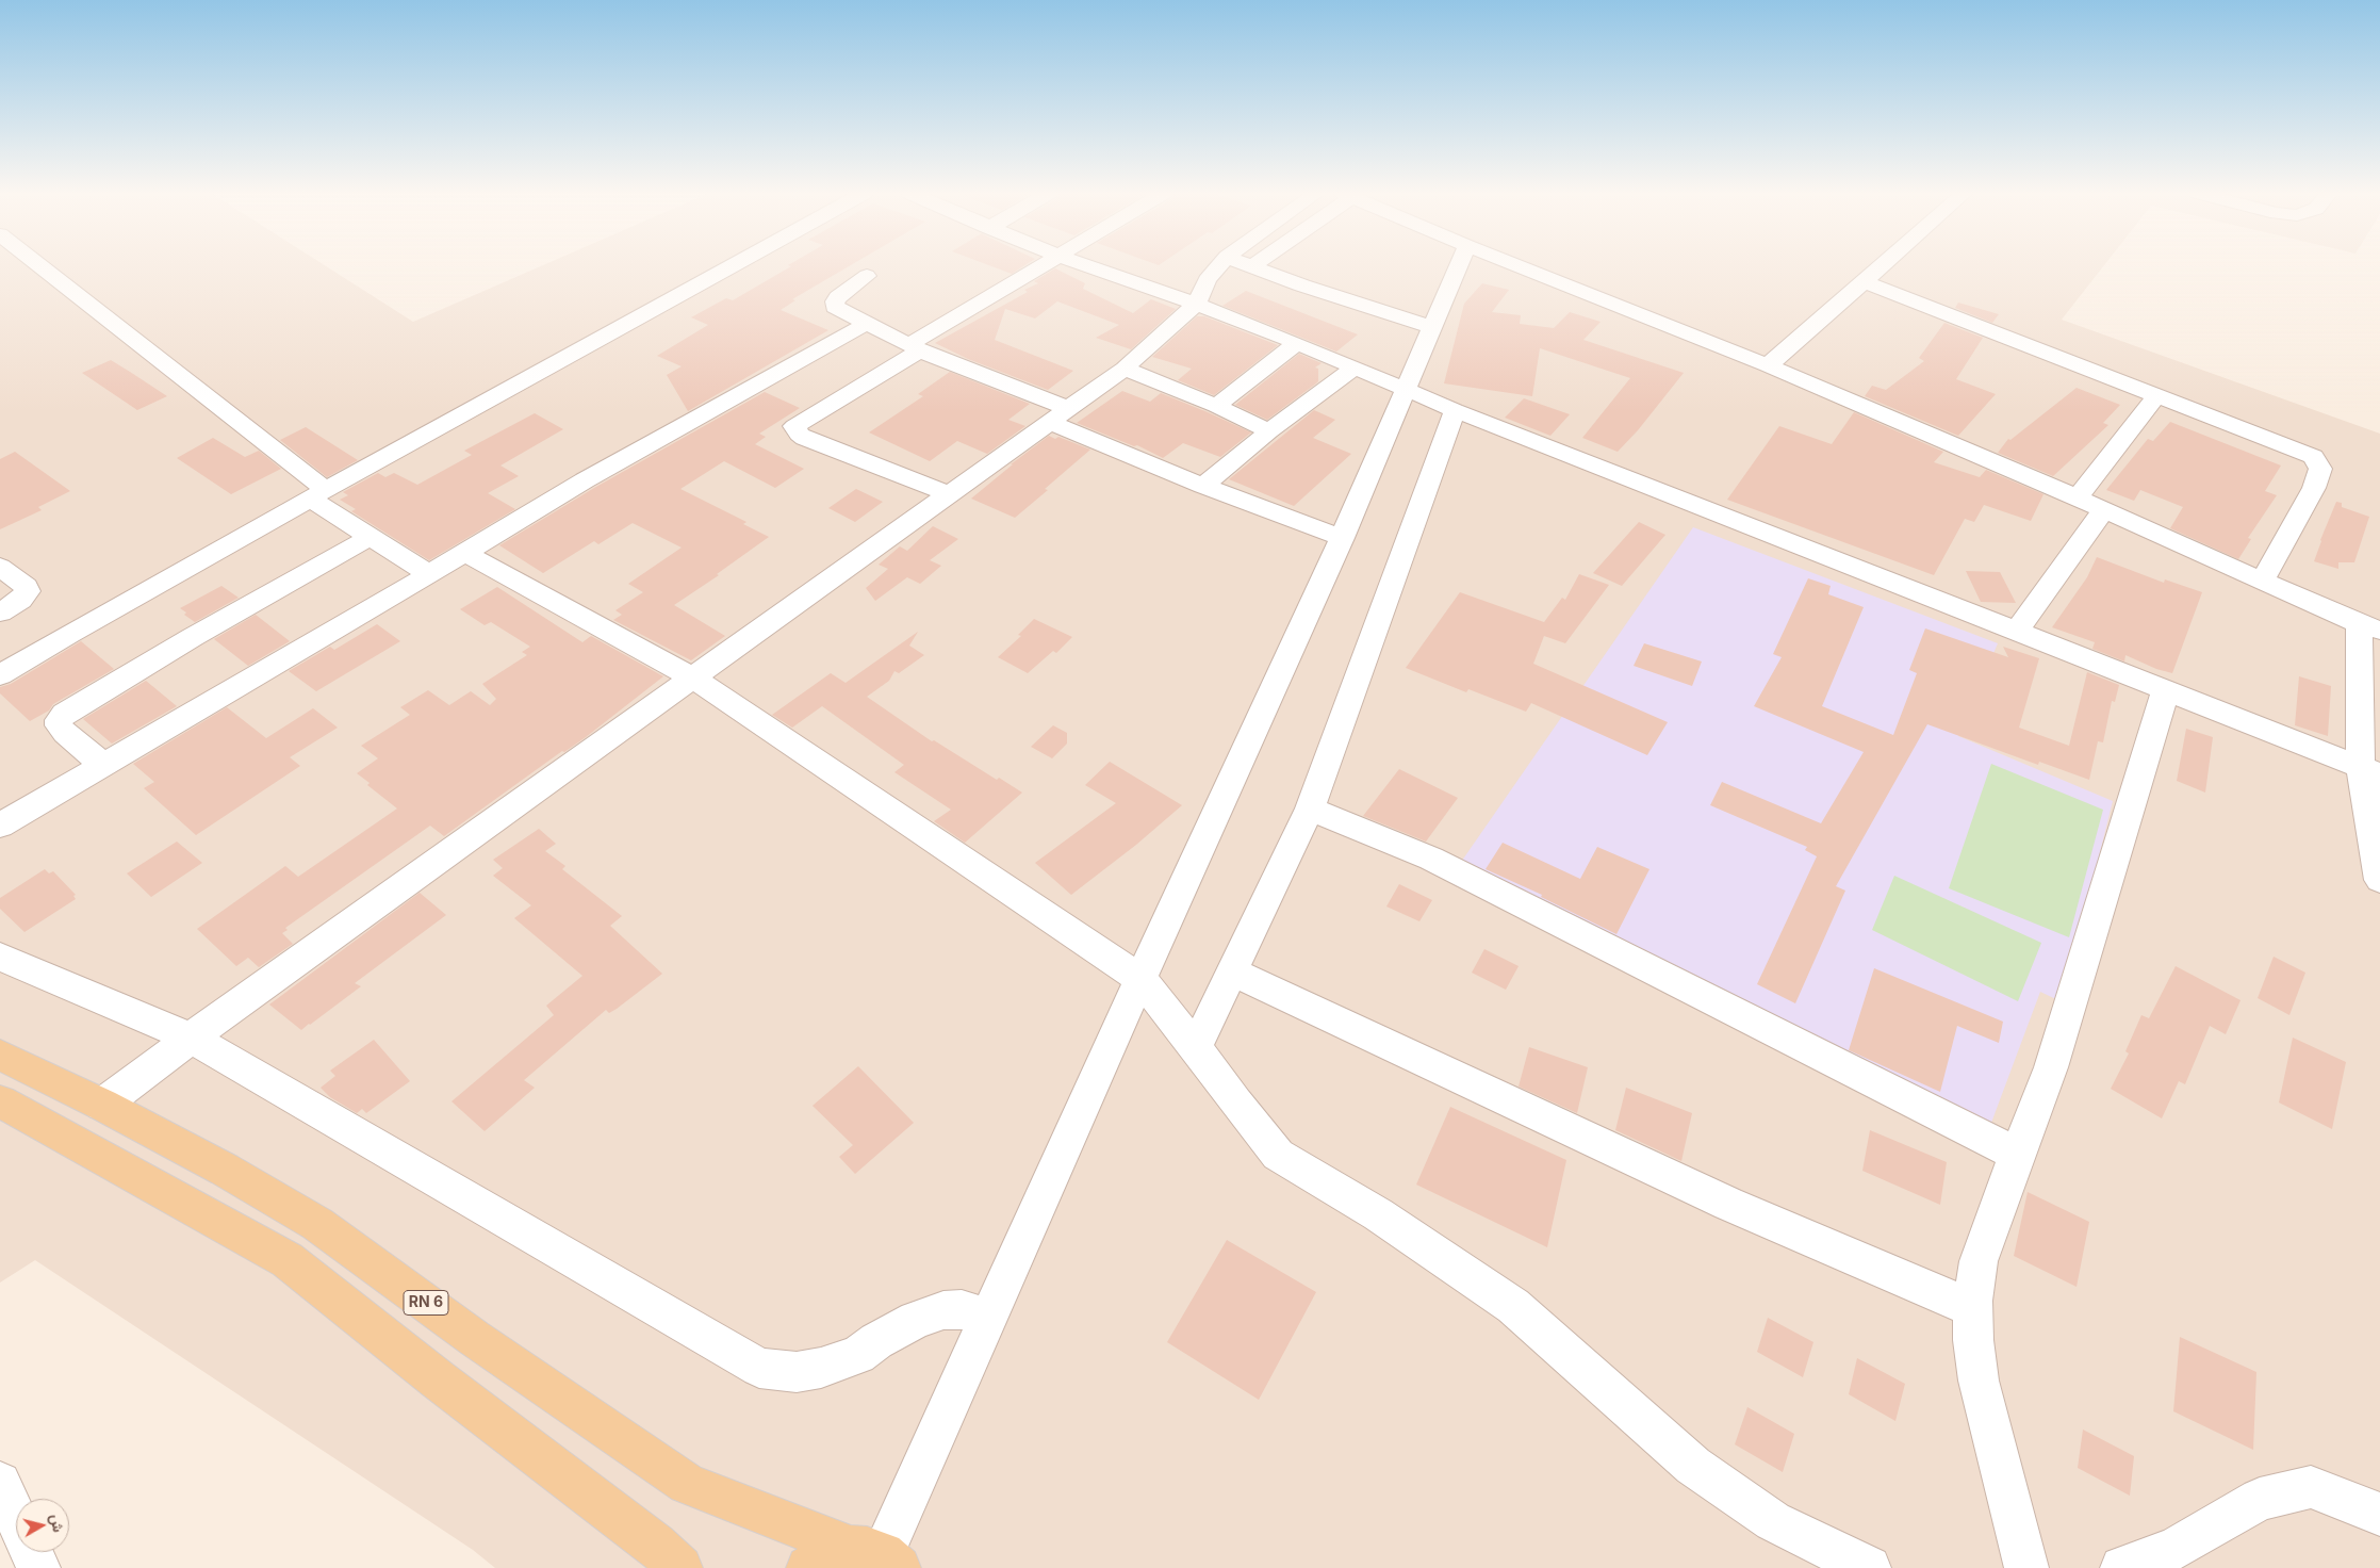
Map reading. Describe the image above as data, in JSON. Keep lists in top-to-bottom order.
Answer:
{
  "streets": {
    "main road": ["RN 6"]
  },
  "north": "right"
}
